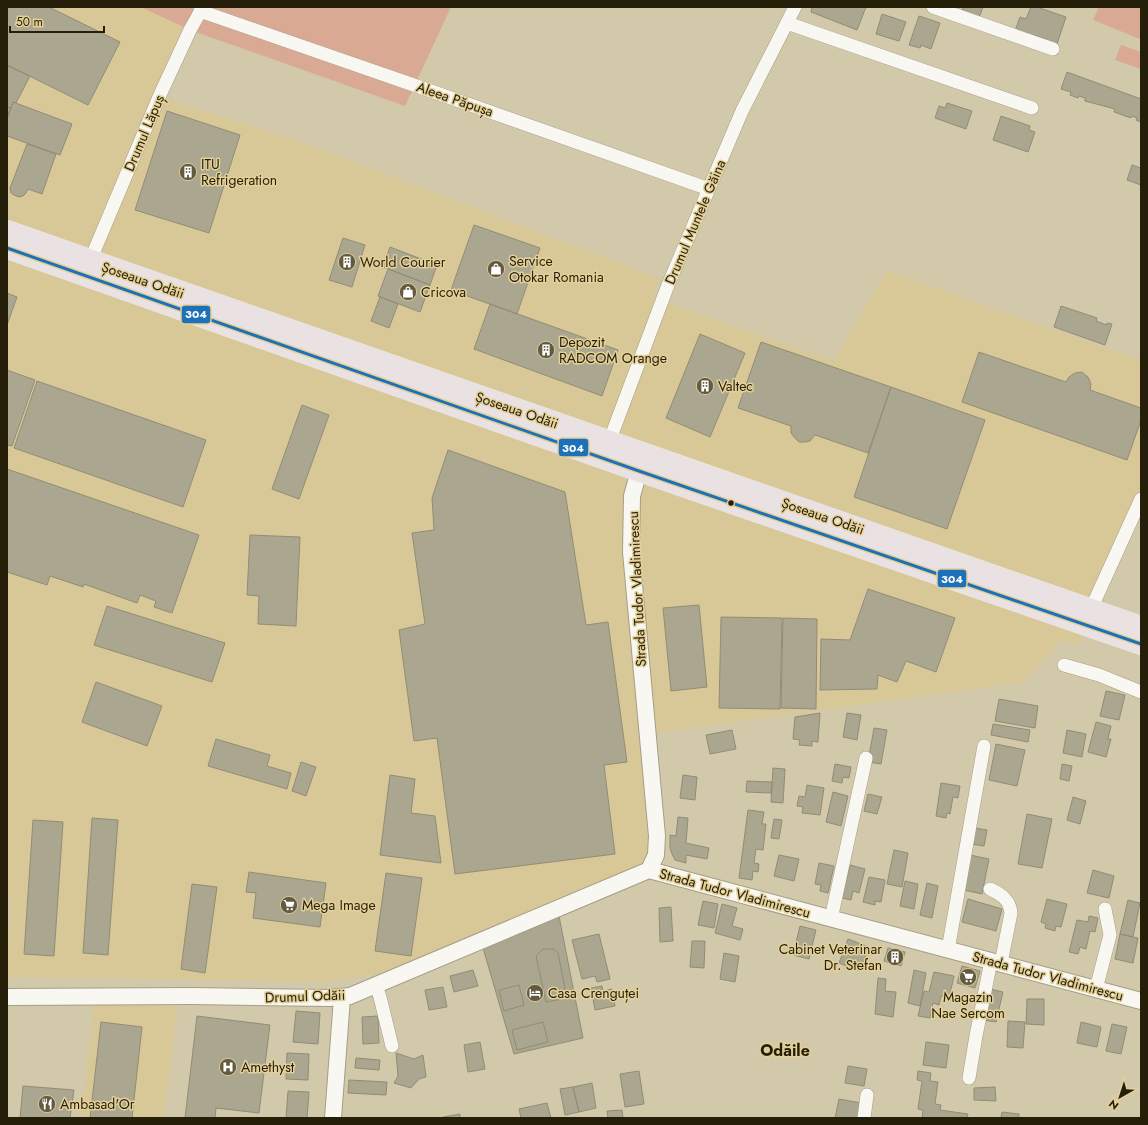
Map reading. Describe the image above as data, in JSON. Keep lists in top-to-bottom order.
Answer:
{
  "streets": {
    "main road": ["Șoseaua Odăii"],
    "street": [
      "Aleea Păpușa",
      "Drumul Lăpuș",
      "Drumul Muntele Găina",
      "Strada Tudor Vladimirescu",
      "Drumul Odăii"
    ]
  },
  "crossings": [
    ["Aleea Păpușa", "Drumul Lăpuș"],
    ["Aleea Păpușa", "Drumul Muntele Găina"],
    ["Drumul Lăpuș", "Șoseaua Odăii"],
    ["Drumul Muntele Găina", "Șoseaua Odăii"],
    ["Șoseaua Odăii", "Strada Tudor Vladimirescu"],
    ["Strada Tudor Vladimirescu", "Drumul Odăii"]
  ],
  "districts": ["Odăile"],
  "places": {
    "building": [
      "ITU Refrigeration",
      "World Courier",
      "Depozit RADCOM Orange",
      "Valtec",
      "Cabinet Veterinar Dr. Stefan"
    ],
    "shop": ["Service Otokar Romania", "Cricova"],
    "supermarket": ["Mega Image", "Magazin Nae Sercom"],
    "hotel": ["Casa Crenguței"],
    "hospital": ["Amethyst"],
    "restaurant": ["Ambasad'Or"]
  },
  "lines": ["transit line 304"],
  "scale_bar": "50 m",
  "north": "bottom left"
}
